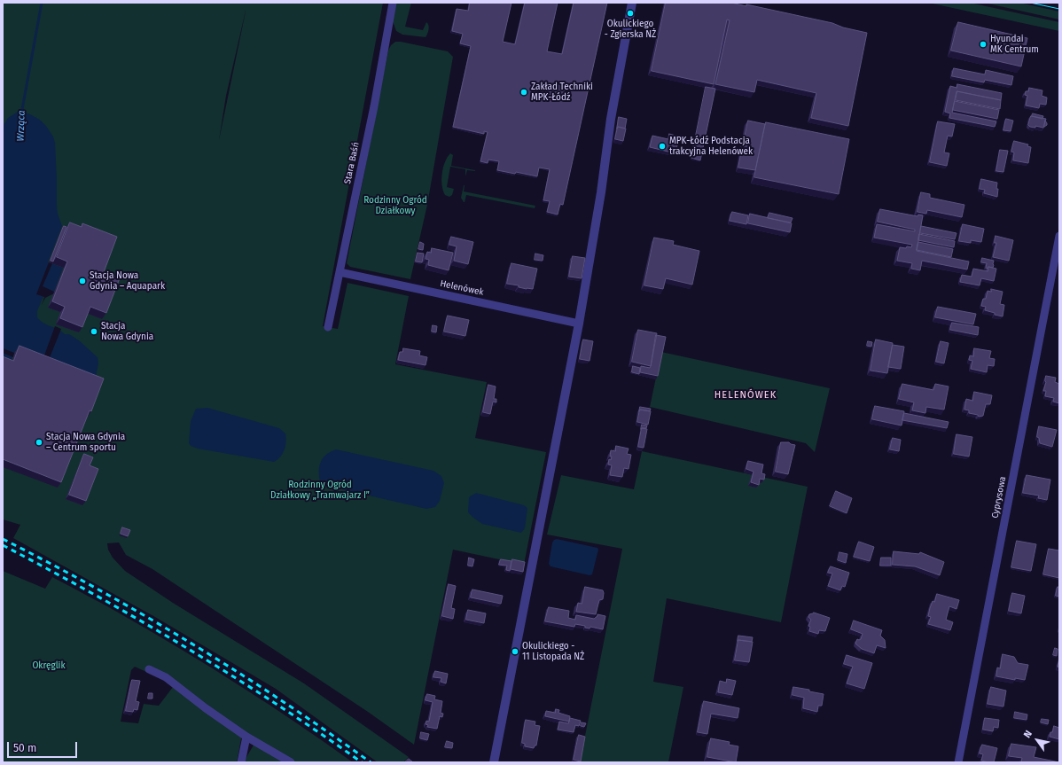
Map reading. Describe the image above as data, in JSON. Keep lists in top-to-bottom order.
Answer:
{
  "streets": {
    "street": ["Stara Baśń", "Helenówek", "Cyprysowa"]
  },
  "crossings": [
    ["Stara Baśń", "Helenówek"]
  ],
  "districts": ["HELENÓWEK"],
  "water": ["Wrząca"],
  "parks": ["Rodzinny Ogród Działkowy", "Rodzinny Ogród Działkowy „Tramwajarz I”", "Okręglik"],
  "places": [
    "Okulickiego - Zgierska NŻ",
    "Hyundai MK Centrum",
    "Zakład Techniki MPK-Łódź",
    "MPK-Łódź Podstacja trakcyjna Helenówek",
    "Stacja Nowa Gdynia – Aquapark",
    "Stacja Nowa Gdynia",
    "Stacja Nowa Gdynia – Centrum sportu",
    "Okulickiego - 11 Listopada NŻ"
  ],
  "scale_bar": "50 m",
  "north": "top left"
}
